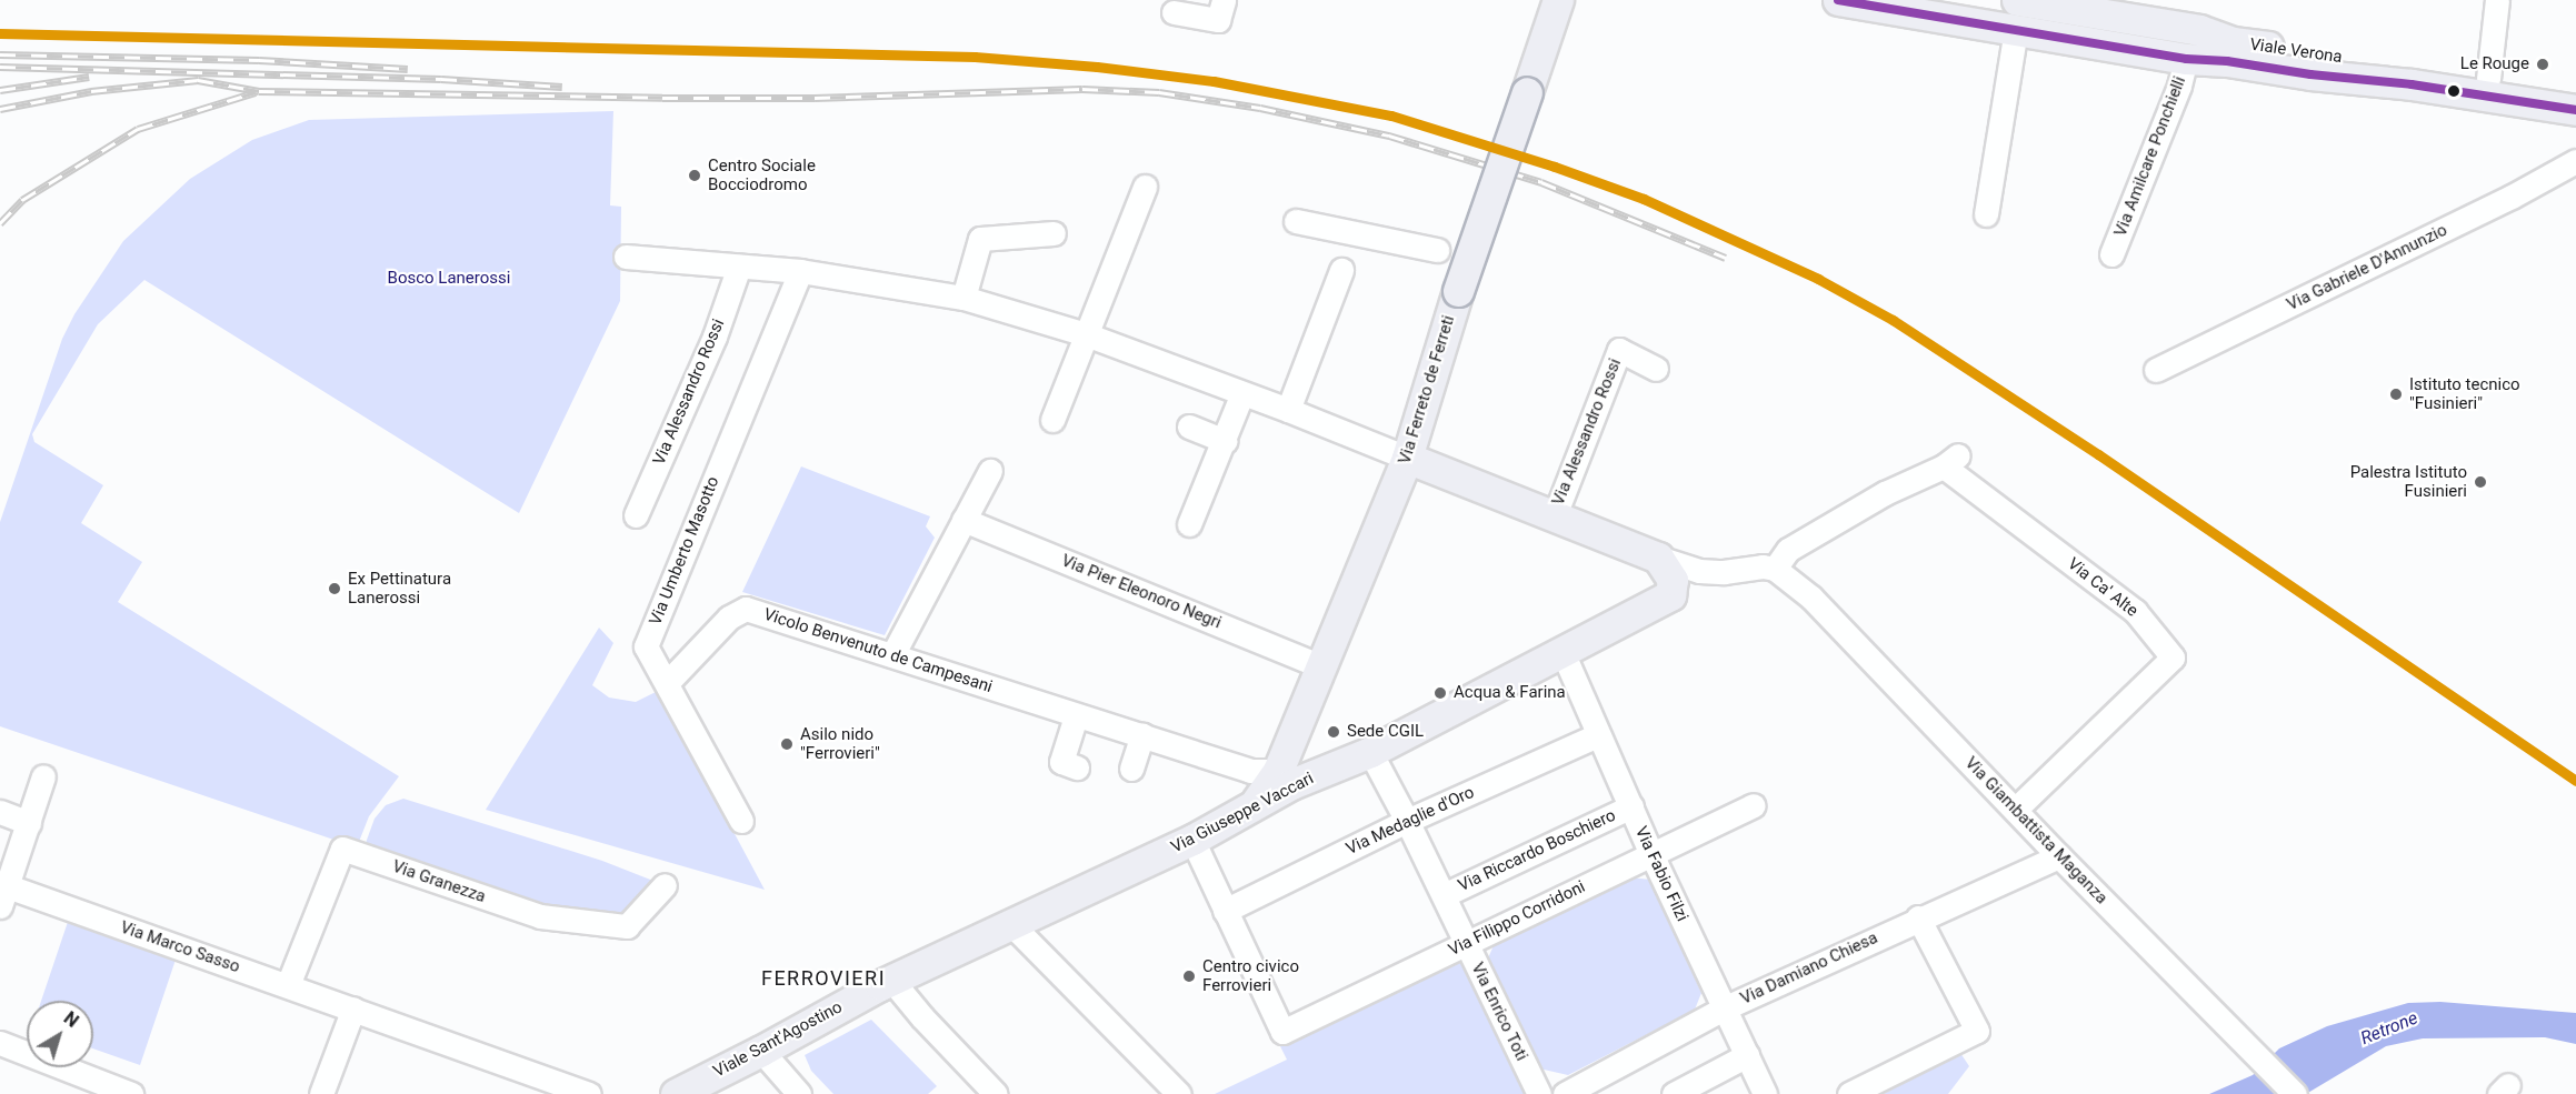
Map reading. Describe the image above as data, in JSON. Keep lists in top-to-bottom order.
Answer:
{
  "streets": {
    "main road": [
      "Viale Verona",
      "Via Ferreto de Ferreti",
      "Via Alessandro Rossi",
      "Via Giuseppe Vaccari",
      "Viale Sant'Agostino"
    ],
    "street": [
      "Via Amilcare Ponchielli",
      "Via Gabriele D'Annunzio",
      "Via Umberto Masotto",
      "Via Ca' Alte",
      "Via Pier Eleonoro Negri",
      "Vicolo Benvenuto de Campesani",
      "Via Medaglie d'Oro",
      "Via Giambattista Maganza",
      "Via Riccardo Boschiero",
      "Via Fabio Filzi",
      "Via Granezza",
      "Via Filippo Corridoni",
      "Via Marco Sasso",
      "Via Damiano Chiesa",
      "Via Enrico Toti"
    ]
  },
  "crossings": [
    ["Viale Verona", "Via Amilcare Ponchielli"],
    ["Via Ferreto de Ferreti", "Via Alessandro Rossi"],
    ["Via Ferreto de Ferreti", "Via Pier Eleonoro Negri"],
    ["Via Ferreto de Ferreti", "Vicolo Benvenuto de Campesani"],
    ["Via Ferreto de Ferreti", "Via Giuseppe Vaccari"],
    ["Via Alessandro Rossi", "Via Umberto Masotto"],
    ["Via Umberto Masotto", "Vicolo Benvenuto de Campesani"],
    ["Via Ca' Alte", "Via Giambattista Maganza"],
    ["Vicolo Benvenuto de Campesani", "Via Giuseppe Vaccari"],
    ["Via Giuseppe Vaccari", "Via Fabio Filzi"],
    ["Via Giuseppe Vaccari", "Via Enrico Toti"],
    ["Via Giuseppe Vaccari", "Viale Sant'Agostino"],
    ["Via Medaglie d'Oro", "Via Fabio Filzi"],
    ["Via Medaglie d'Oro", "Via Filippo Corridoni"],
    ["Via Medaglie d'Oro", "Via Enrico Toti"],
    ["Via Giambattista Maganza", "Via Damiano Chiesa"],
    ["Via Riccardo Boschiero", "Via Fabio Filzi"],
    ["Via Riccardo Boschiero", "Via Enrico Toti"],
    ["Via Fabio Filzi", "Via Filippo Corridoni"],
    ["Via Fabio Filzi", "Via Damiano Chiesa"],
    ["Via Granezza", "Via Marco Sasso"],
    ["Via Filippo Corridoni", "Via Enrico Toti"]
  ],
  "districts": ["FERROVIERI"],
  "water": ["Retrone"],
  "parks": ["Bosco Lanerossi"],
  "places": [
    "Le Rouge",
    "Centro Sociale Bocciodromo",
    "Istituto tecnico \"Fusinieri\"",
    "Palestra Istituto Fusinieri",
    "Ex Pettinatura Lanerossi",
    "Acqua & Farina",
    "Sede CGIL",
    "Asilo nido \"Ferrovieri\"",
    "Centro civico Ferrovieri"
  ],
  "north": "top right"
}
